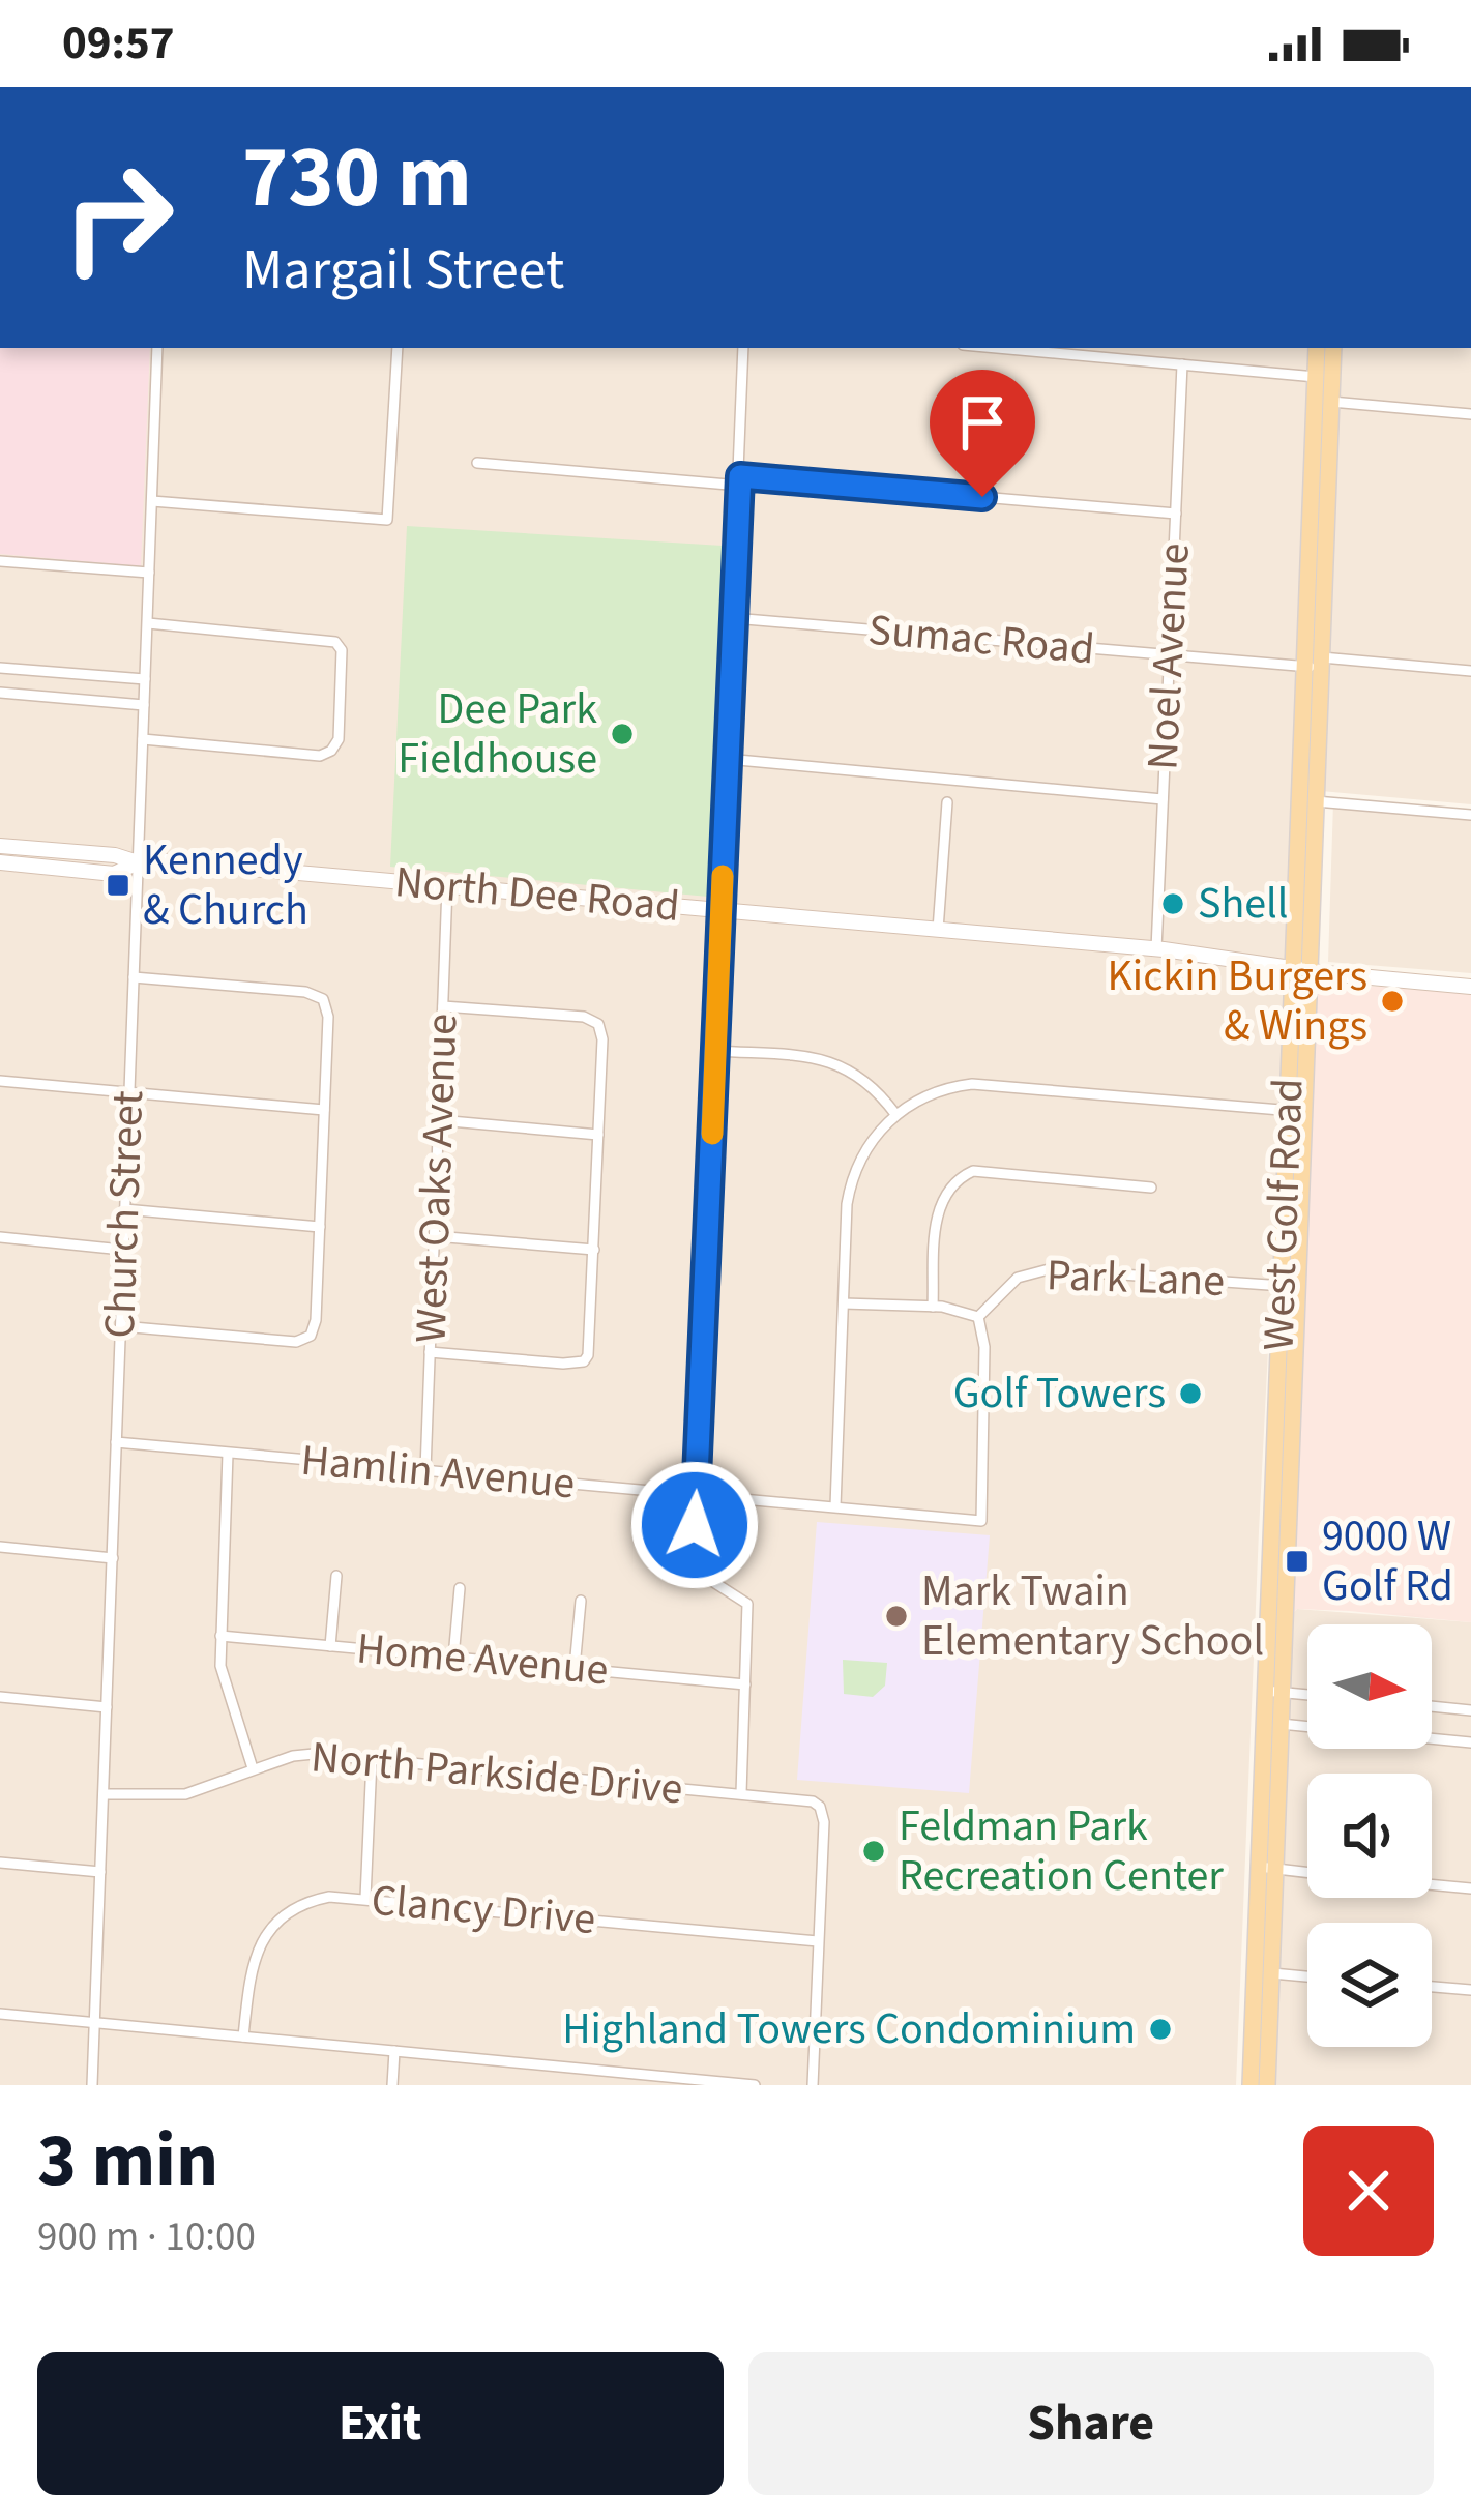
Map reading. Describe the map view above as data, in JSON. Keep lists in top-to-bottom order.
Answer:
{
  "streets": {
    "main road": ["West Golf Road"],
    "street": [
      "Sumac Road",
      "Noel Avenue",
      "North Dee Road",
      "West Oaks Avenue",
      "Church Street",
      "Park Lane",
      "Hamlin Avenue",
      "Home Avenue",
      "North Parkside Drive",
      "Clancy Drive"
    ]
  },
  "crossings": [
    ["Sumac Road", "Noel Avenue"],
    ["Sumac Road", "West Golf Road"],
    ["Noel Avenue", "North Dee Road"],
    ["North Dee Road", "West Oaks Avenue"],
    ["North Dee Road", "Church Street"],
    ["North Dee Road", "West Golf Road"],
    ["West Oaks Avenue", "Hamlin Avenue"],
    ["Church Street", "Hamlin Avenue"],
    ["Church Street", "North Parkside Drive"],
    ["West Golf Road", "Park Lane"],
    ["Park Lane", "Hamlin Avenue"],
    ["North Parkside Drive", "Clancy Drive"]
  ],
  "places": {
    "other": [
      "Dee Park Fieldhouse",
      "Shell",
      "Kickin Burgers & Wings",
      "Golf Towers",
      "Mark Twain Elementary School",
      "Feldman Park Recreation Center",
      "Highland Towers Condominium"
    ],
    "transit": ["Kennedy & Church", "9000 W Golf Rd"]
  },
  "north": "right",
  "page": {
    "status": "09:57",
    "turn": ["730 m", "Margail Street"],
    "heading": ["3 min", "900 m · 10:00"],
    "buttons": ["Exit", "Share"]
  }
}
